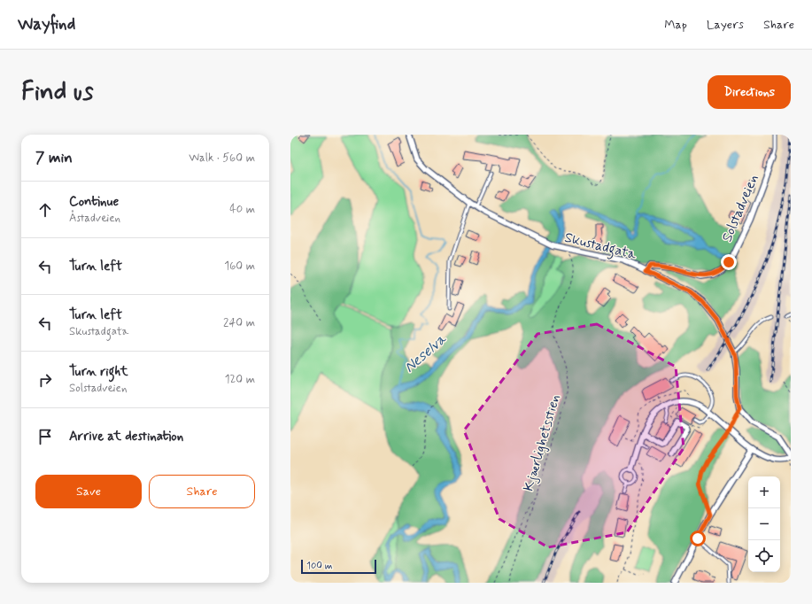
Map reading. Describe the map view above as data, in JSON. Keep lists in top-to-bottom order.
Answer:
{
  "streets": {
    "street": ["Solstadveien", "Skustadgata"],
    "path": ["Kjærlighetsstien"]
  },
  "crossings": [
    ["Solstadveien", "Skustadgata"],
    ["Skustadgata", "Kjærlighetsstien"]
  ],
  "water": ["Neselva"],
  "scale_bar": "100 m",
  "page": {
    "header": "Wayfind",
    "nav": ["Map", "Layers", "Share"],
    "buttons": [
      "Directions",
      ["Save", "Share"]
    ],
    "title": "Find us",
    "heading": ["7 min", "Walk · 560 m"],
    "list": [
      ["Continue", "Åstadveien", "40 m"],
      ["Turn left", "160 m"],
      ["Turn left", "Skustadgata", "240 m"],
      ["Turn right", "Solstadveien", "120 m"],
      "Arrive at destination"
    ],
    "map_buttons": ["+", "−"],
    "scale": "100 m"
  }
}
